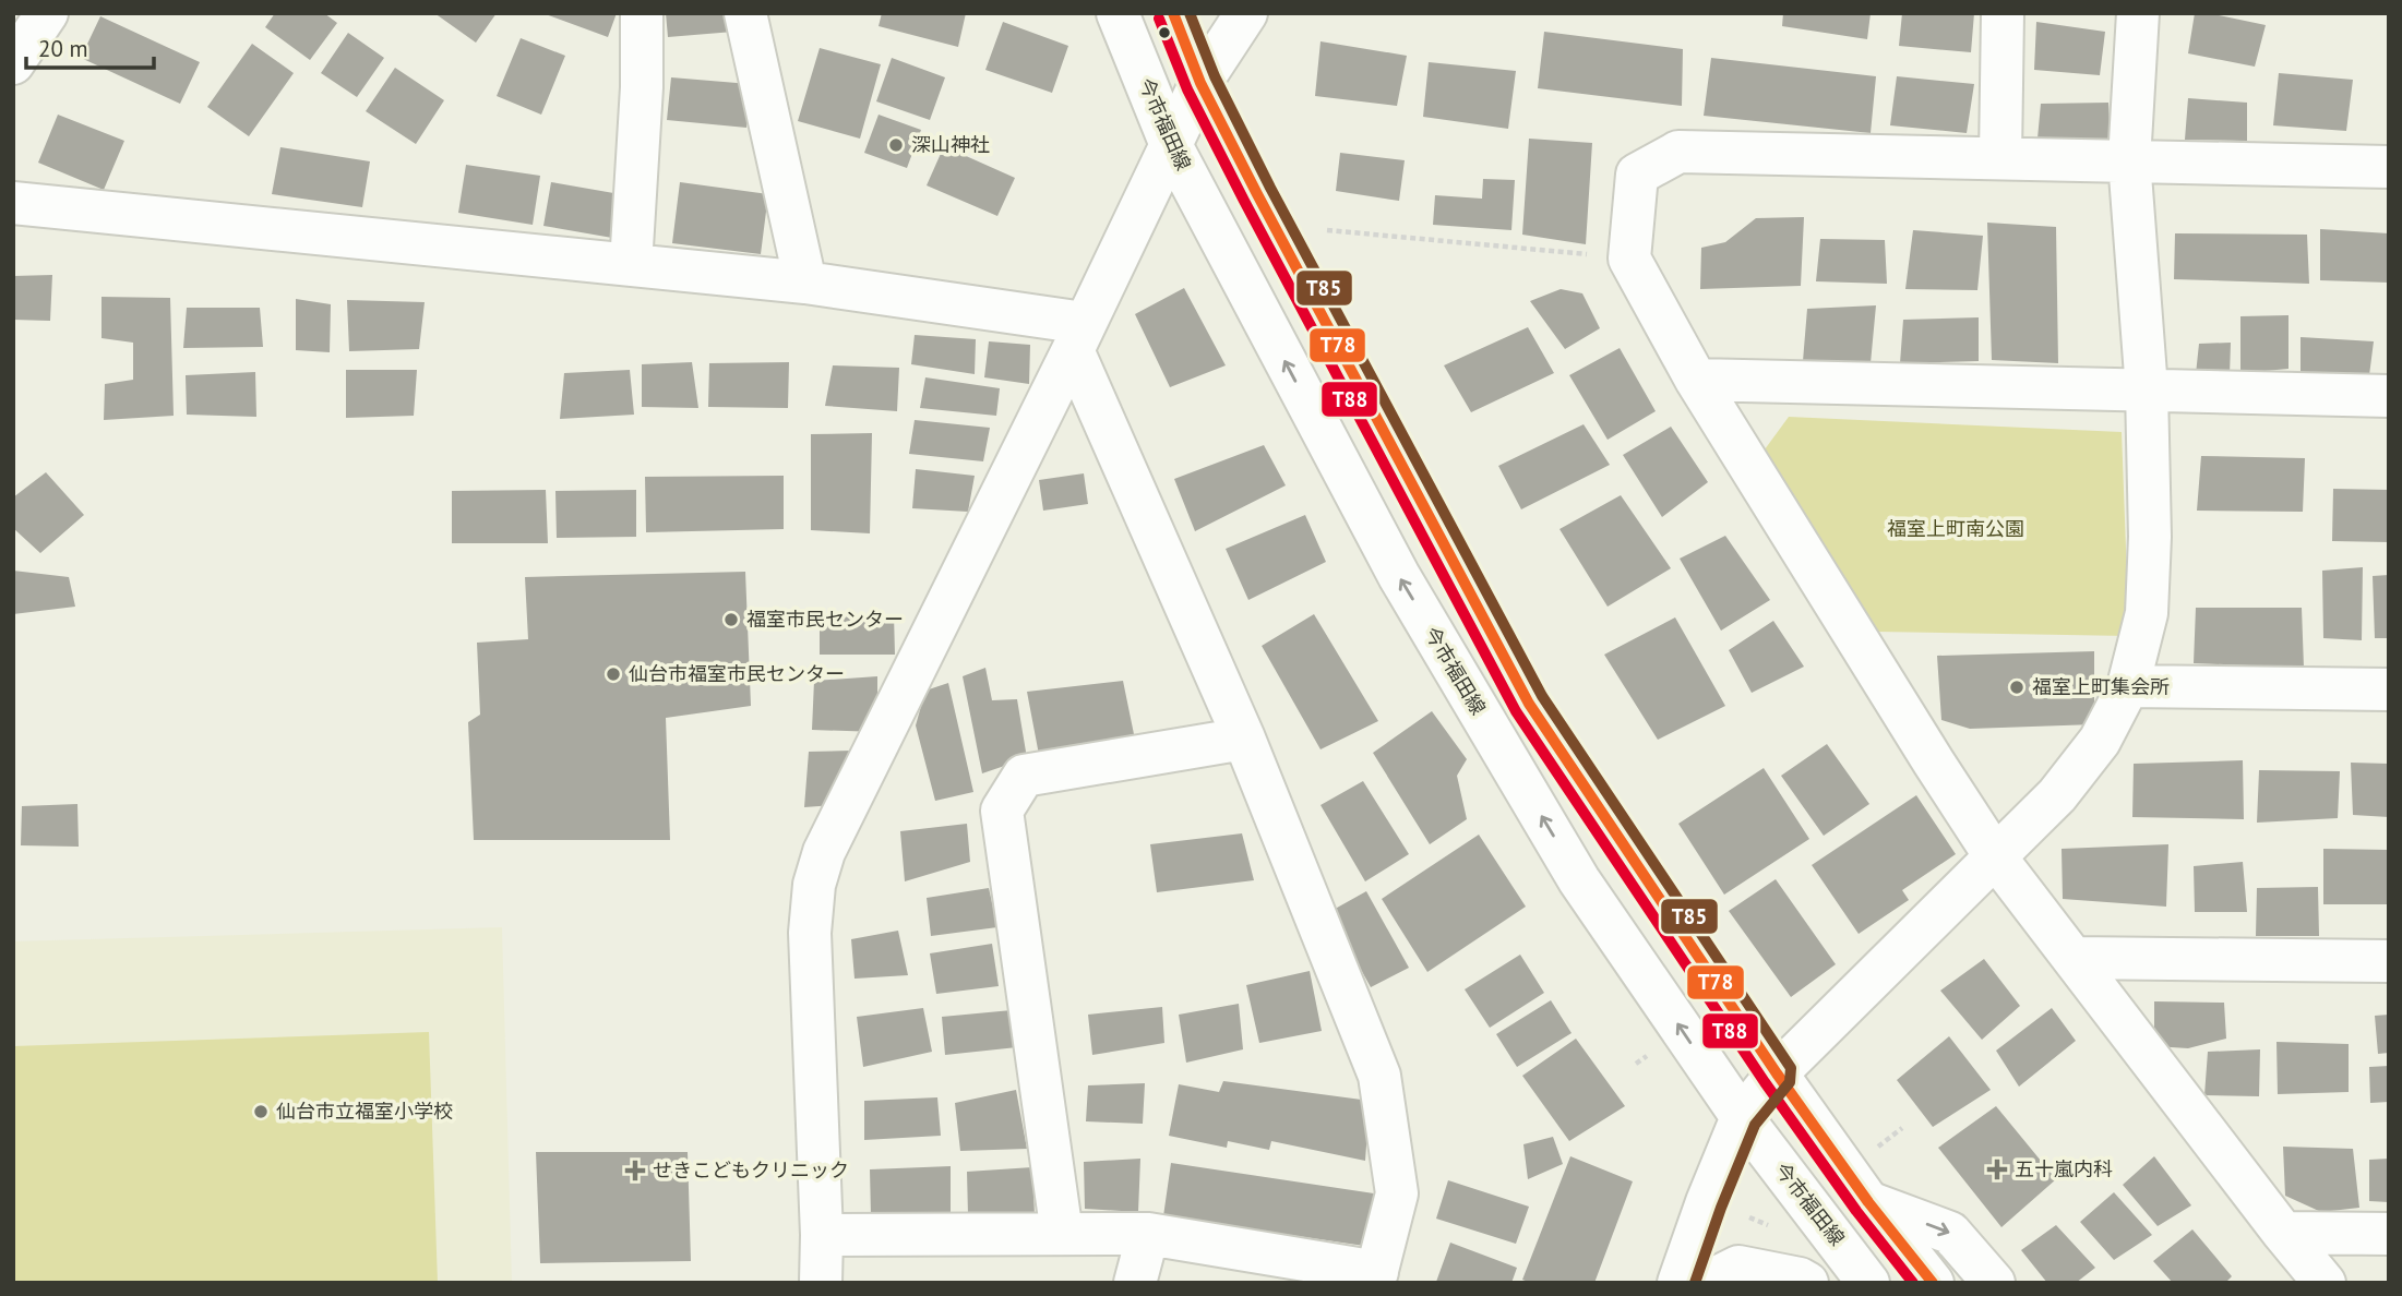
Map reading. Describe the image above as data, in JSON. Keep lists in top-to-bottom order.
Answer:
{
  "streets": {
    "street": ["今市福田線"]
  },
  "parks": ["福室上町南公園"],
  "places": {
    "other": [
      "深山神社",
      "福室市民センター",
      "仙台市福室市民センター",
      "福室上町集会所",
      "仙台市立福室小学校"
    ],
    "health": ["五十嵐内科", "せきこどもクリニック"]
  },
  "lines": ["transit line T78", "transit line T85", "transit line T88"],
  "scale_bar": "20 m"
}
